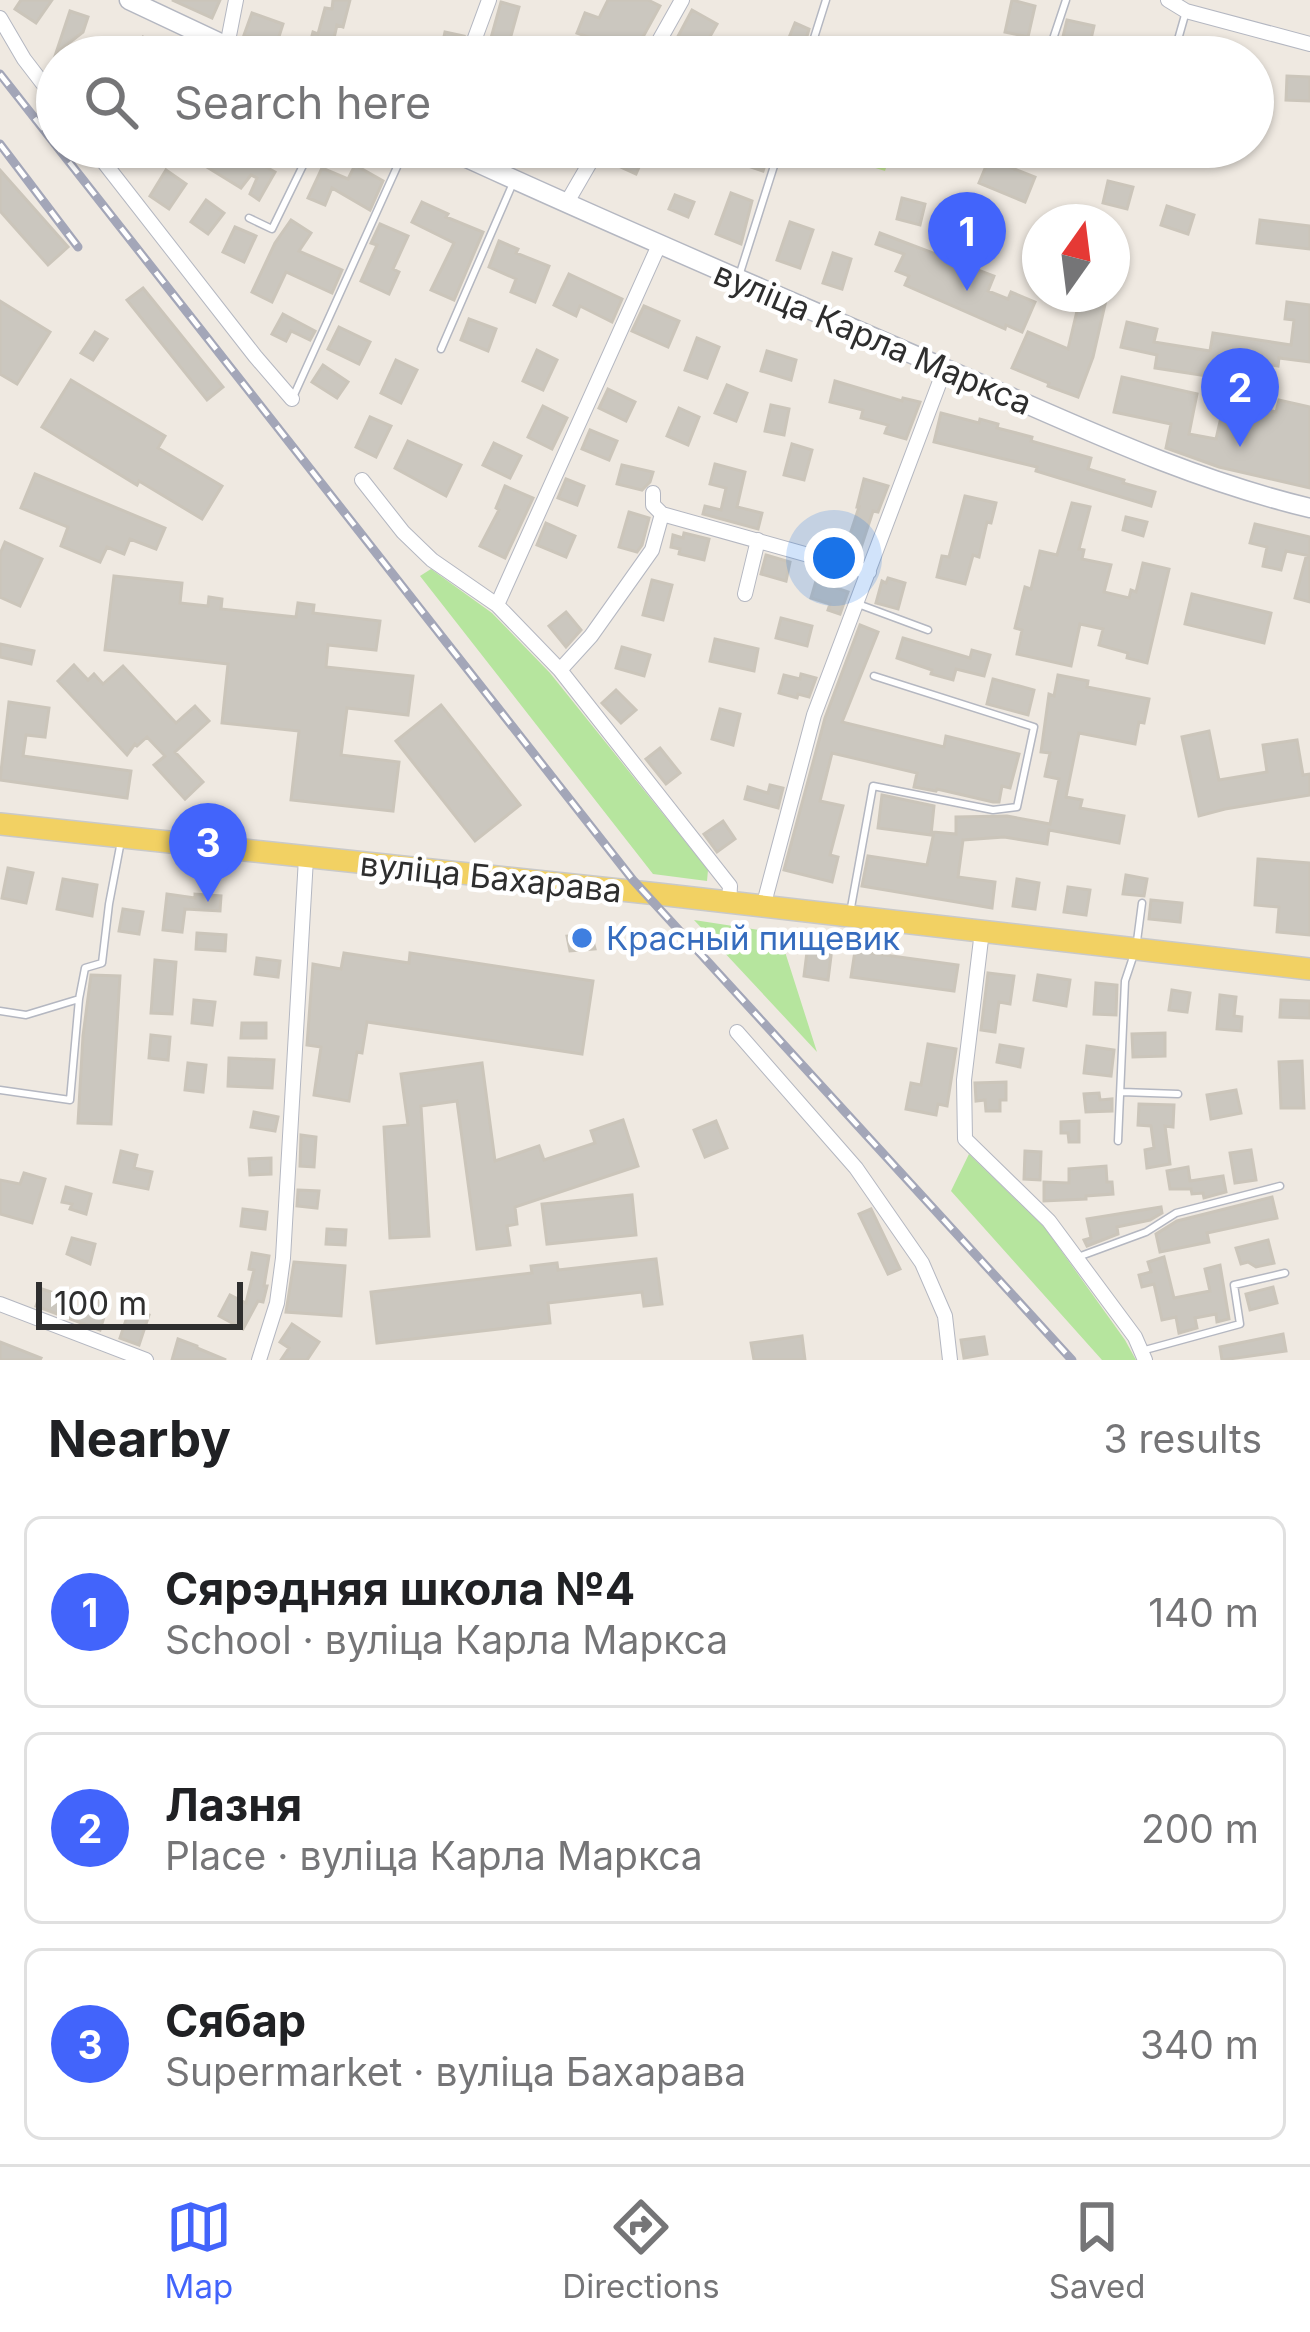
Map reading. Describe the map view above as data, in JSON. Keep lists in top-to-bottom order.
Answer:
{
  "streets": {
    "main road": ["вуліца Карла Маркса", "вуліца Бахарава"]
  },
  "places": ["Красный пищевик"],
  "scale_bar": "100 m",
  "north": "top",
  "page": {
    "search": "Search here",
    "pins": ["1", "2", "3"],
    "scale": "100 m",
    "heading": ["Nearby", "3 results"],
    "list": [
      {
        "mark": "1",
        "name": "Сярэдняя школа №4",
        "note": "School · вуліца Карла Маркса",
        "value": "140 m"
      },
      {
        "mark": "2",
        "name": "Лазня",
        "note": "Place · вуліца Карла Маркса",
        "value": "200 m"
      },
      {
        "mark": "3",
        "name": "Сябар",
        "note": "Supermarket · вуліца Бахарава",
        "value": "340 m"
      }
    ],
    "nav": ["Map", "Directions", "Saved"]
  }
}
